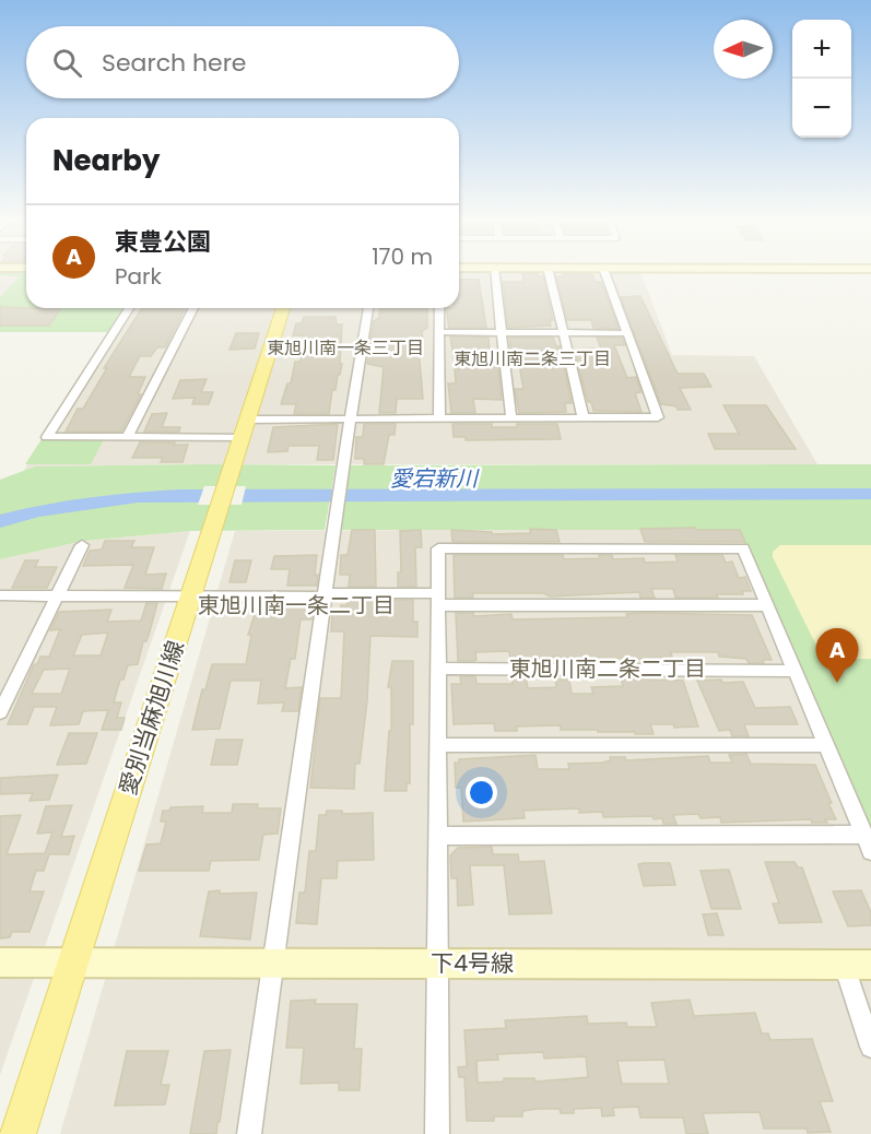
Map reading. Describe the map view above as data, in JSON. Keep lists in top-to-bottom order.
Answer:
{
  "streets": {
    "main road": ["愛別当麻旭川線"],
    "street": ["下4号線"]
  },
  "crossings": [
    ["愛別当麻旭川線", "下4号線"]
  ],
  "districts": [
    "東旭川南一条三丁目",
    "東旭川南二条三丁目",
    "東旭川南一条二丁目",
    "東旭川南二条二丁目"
  ],
  "water": ["愛宕新川"],
  "north": "left",
  "page": {
    "map_buttons": ["+", "−"],
    "search": "Search here",
    "heading": "Nearby",
    "list": [
      {
        "mark": "A",
        "name": "東豊公園",
        "note": "Park",
        "value": "170 m"
      }
    ],
    "pins": "A"
  }
}
